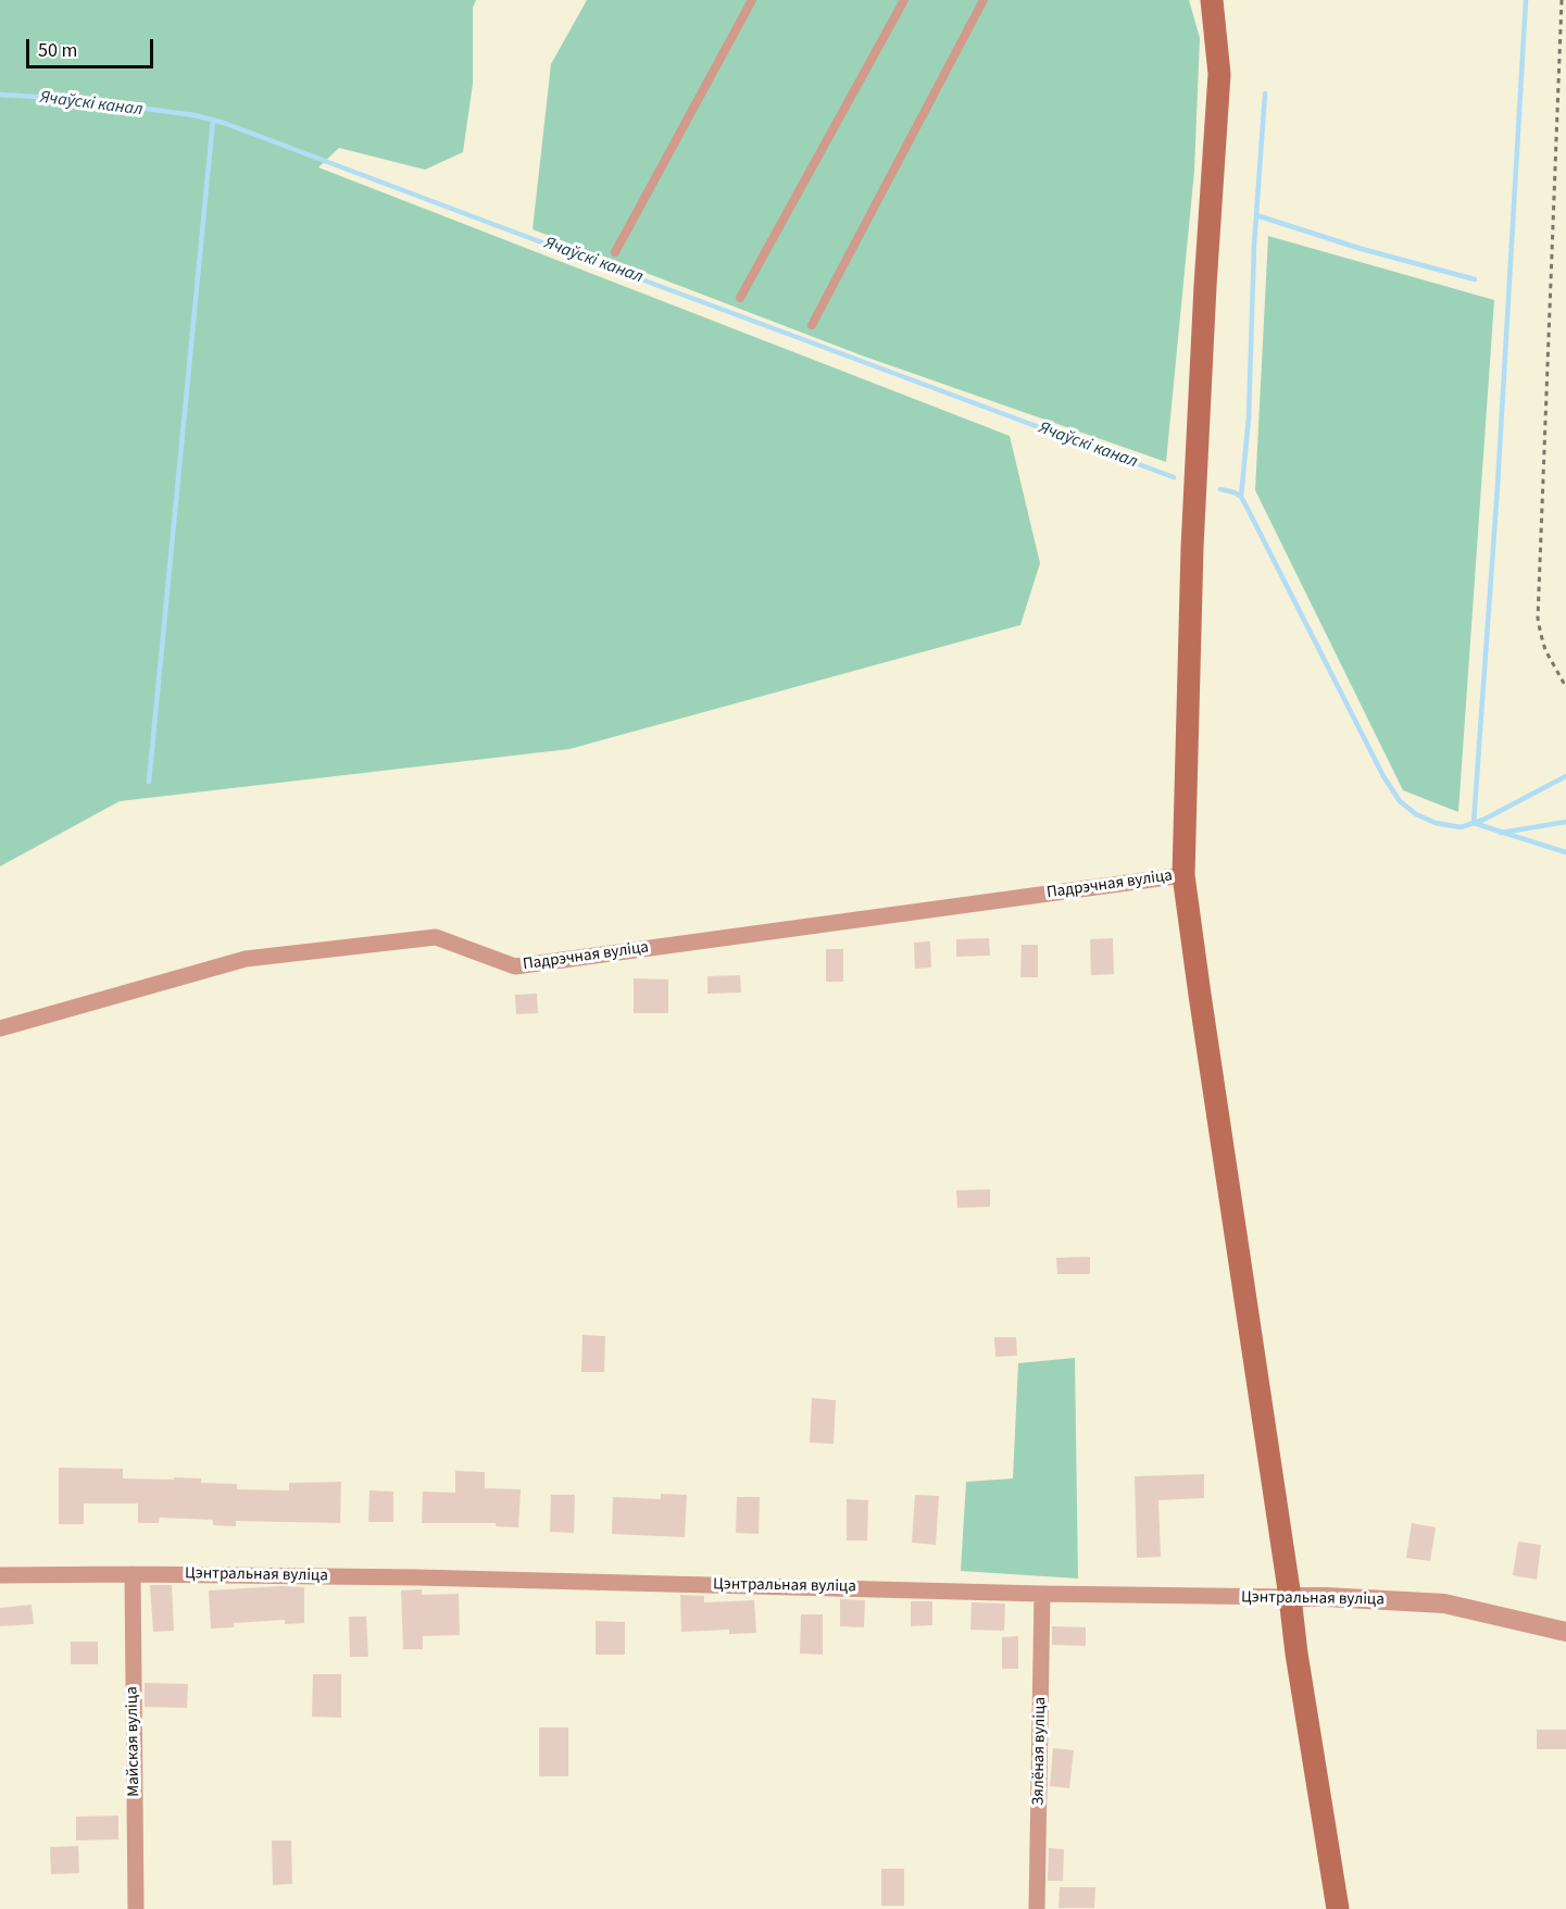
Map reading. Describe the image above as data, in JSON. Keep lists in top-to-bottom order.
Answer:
{
  "streets": {
    "street": [
      "Падрэчная вуліца",
      "Цэнтральная вуліца",
      "Майская вуліца",
      "Зялёная вуліца"
    ]
  },
  "crossings": [
    ["Цэнтральная вуліца", "Майская вуліца"],
    ["Цэнтральная вуліца", "Зялёная вуліца"]
  ],
  "water": ["Ячаўскі канал"],
  "scale_bar": "50 m"
}
